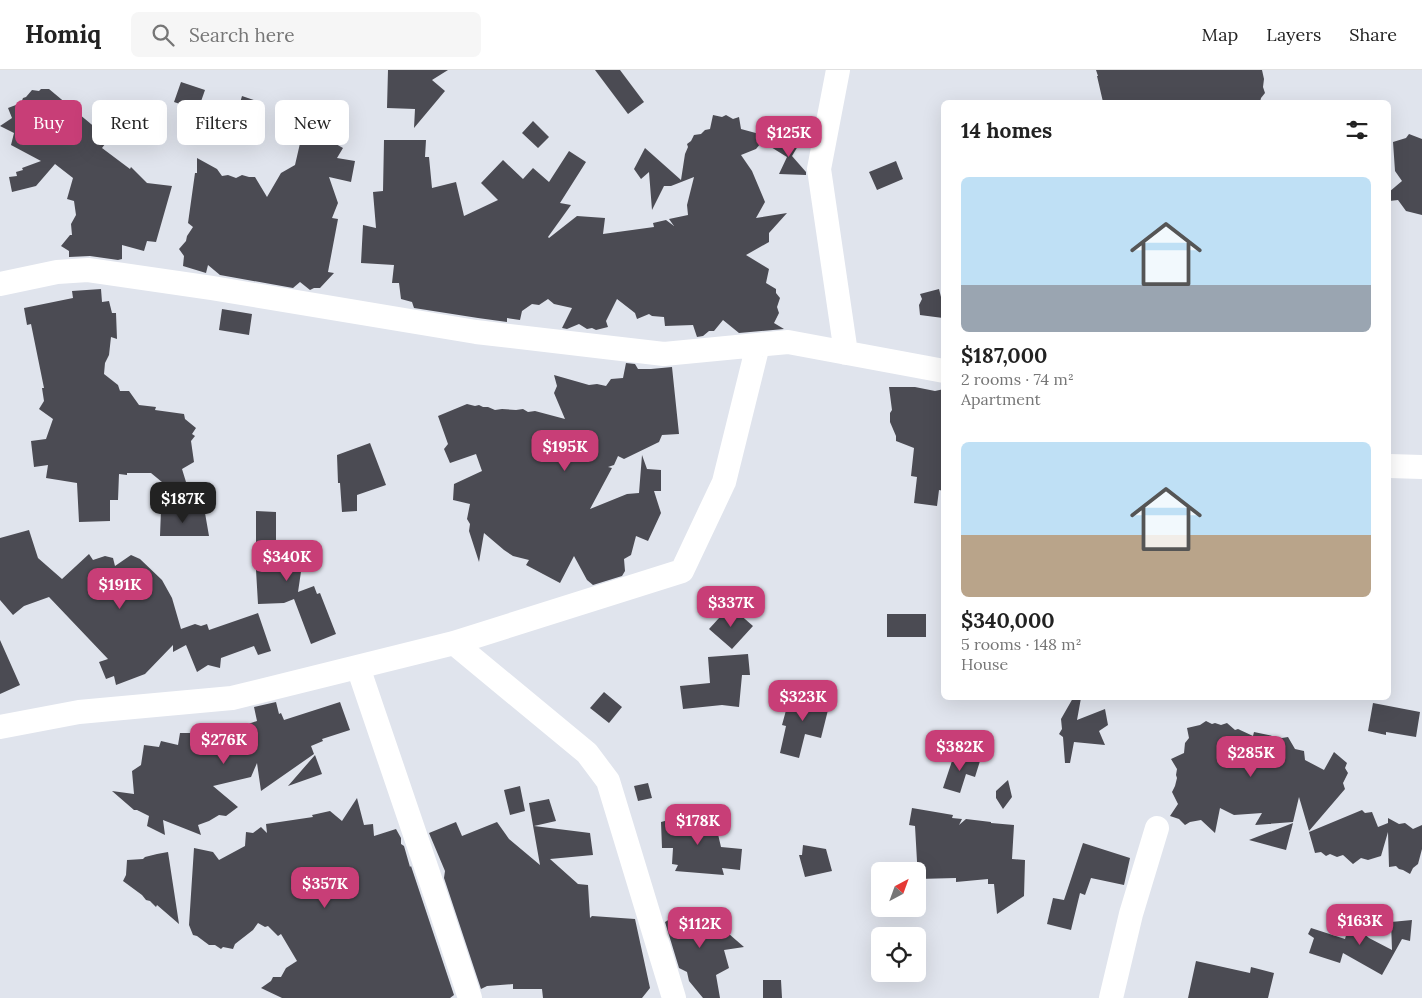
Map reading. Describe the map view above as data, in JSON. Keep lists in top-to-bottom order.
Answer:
{
  "north": "top right",
  "page": {
    "header": "Homiq",
    "search": "Search here",
    "nav": ["Map", "Layers", "Share"],
    "chip": [
      "Buy",
      "Rent",
      "Filters",
      "New"
    ],
    "heading": "14 homes",
    "price": [
      "$125K",
      "$195K",
      "$187K",
      "$340K",
      "$191K",
      "$337K",
      "$323K",
      "$276K",
      "$382K",
      "$285K",
      "$178K",
      "$357K",
      "$163K",
      "$112K"
    ],
    "list": [
      {
        "name": "$187,000",
        "note": "2 rooms · 74 m² · Apartment"
      },
      {
        "name": "$340,000",
        "note": "5 rooms · 148 m² · House"
      }
    ]
  }
}
